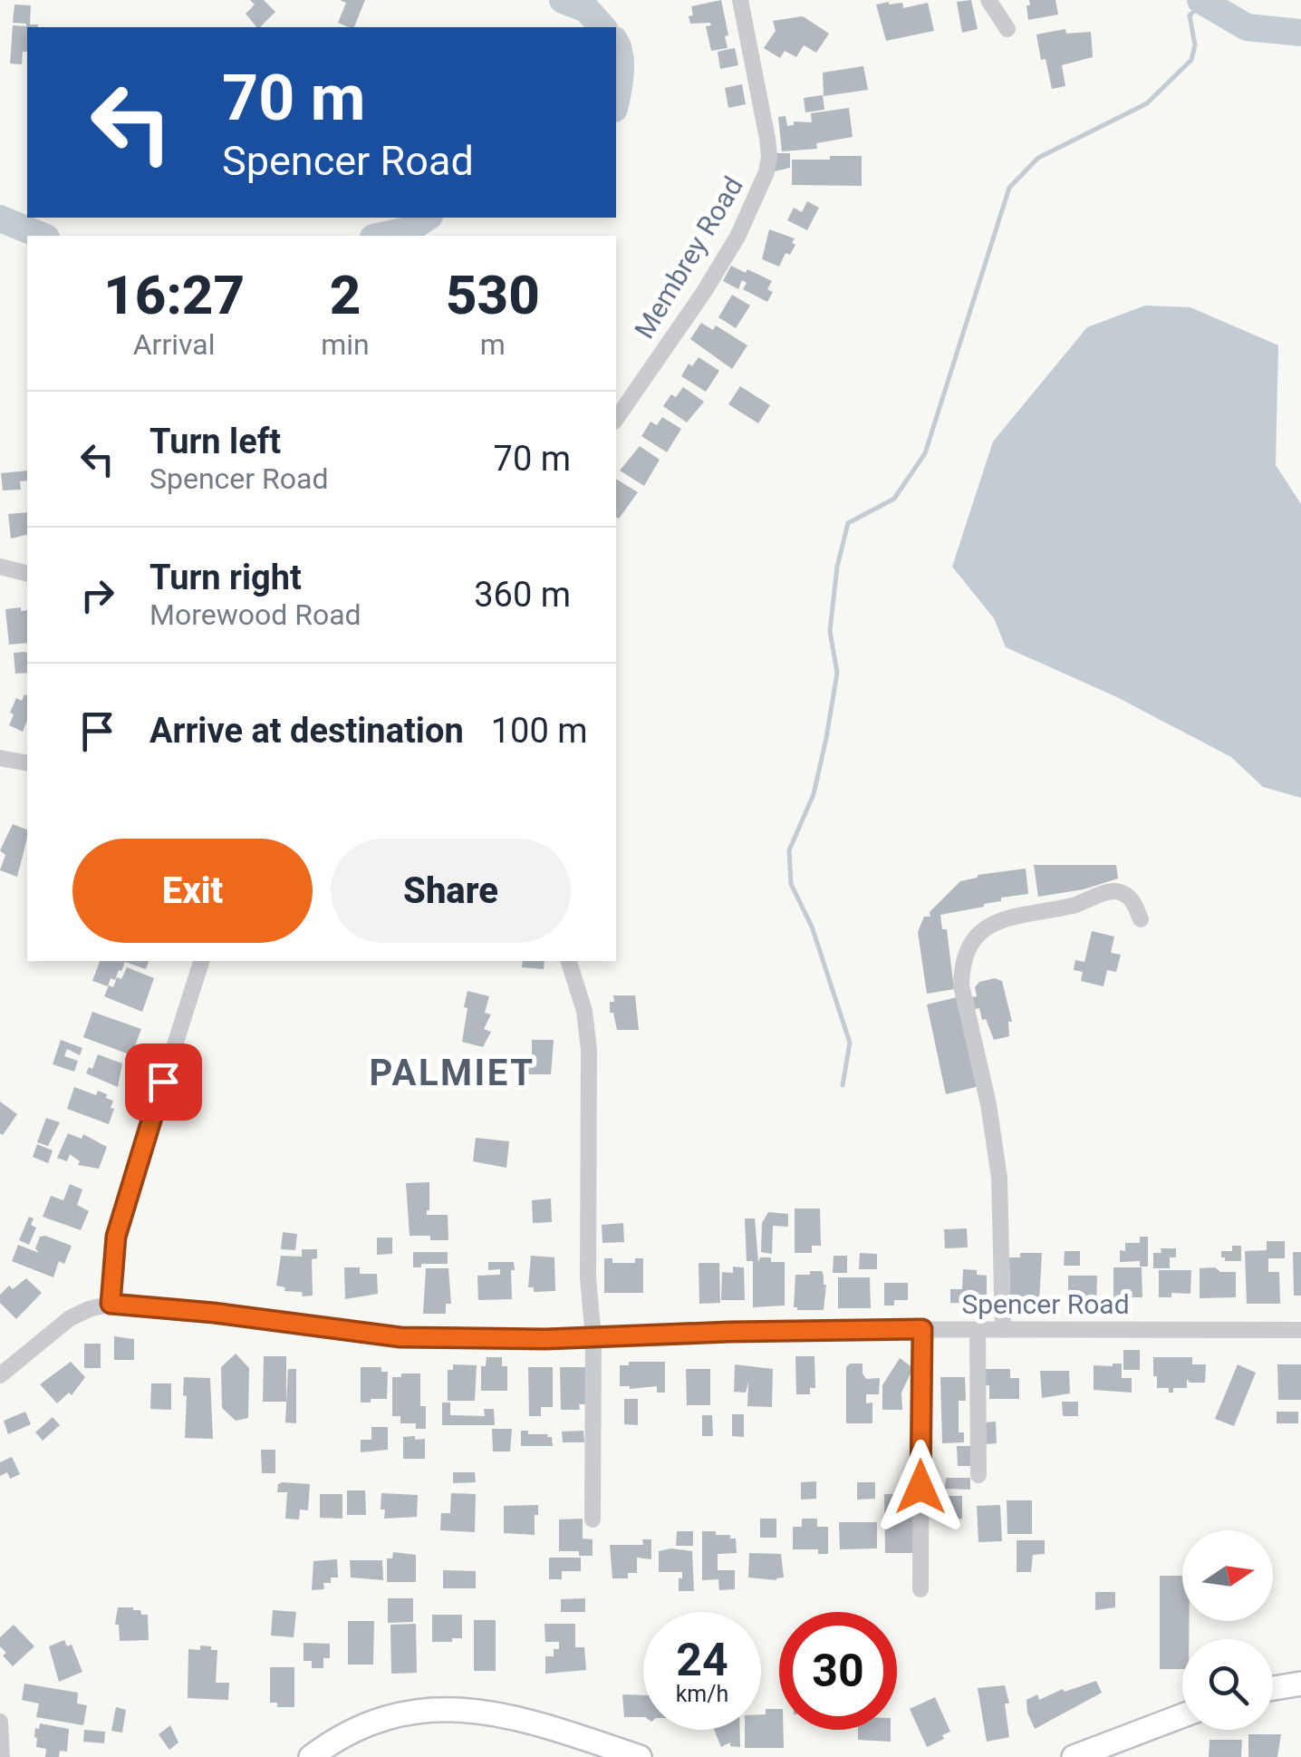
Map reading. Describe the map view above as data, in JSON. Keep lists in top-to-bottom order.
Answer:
{
  "streets": {
    "street": ["Membrey Road", "Spencer Road"]
  },
  "districts": ["PALMIET"],
  "north": "right",
  "page": {
    "turn": ["70 m", "Spencer Road"],
    "eta": [
      "16:27",
      "Arrival",
      "2",
      "min",
      "530",
      "m"
    ],
    "list": [
      {
        "name": "Turn left",
        "note": "Spencer Road",
        "value": "70 m"
      },
      {
        "name": "Turn right",
        "note": "Morewood Road",
        "value": "360 m"
      },
      {
        "name": "Arrive at destination",
        "value": "100 m"
      }
    ],
    "buttons": ["Exit", "Share"],
    "speed": "24 km/h",
    "limit": "30"
  }
}
